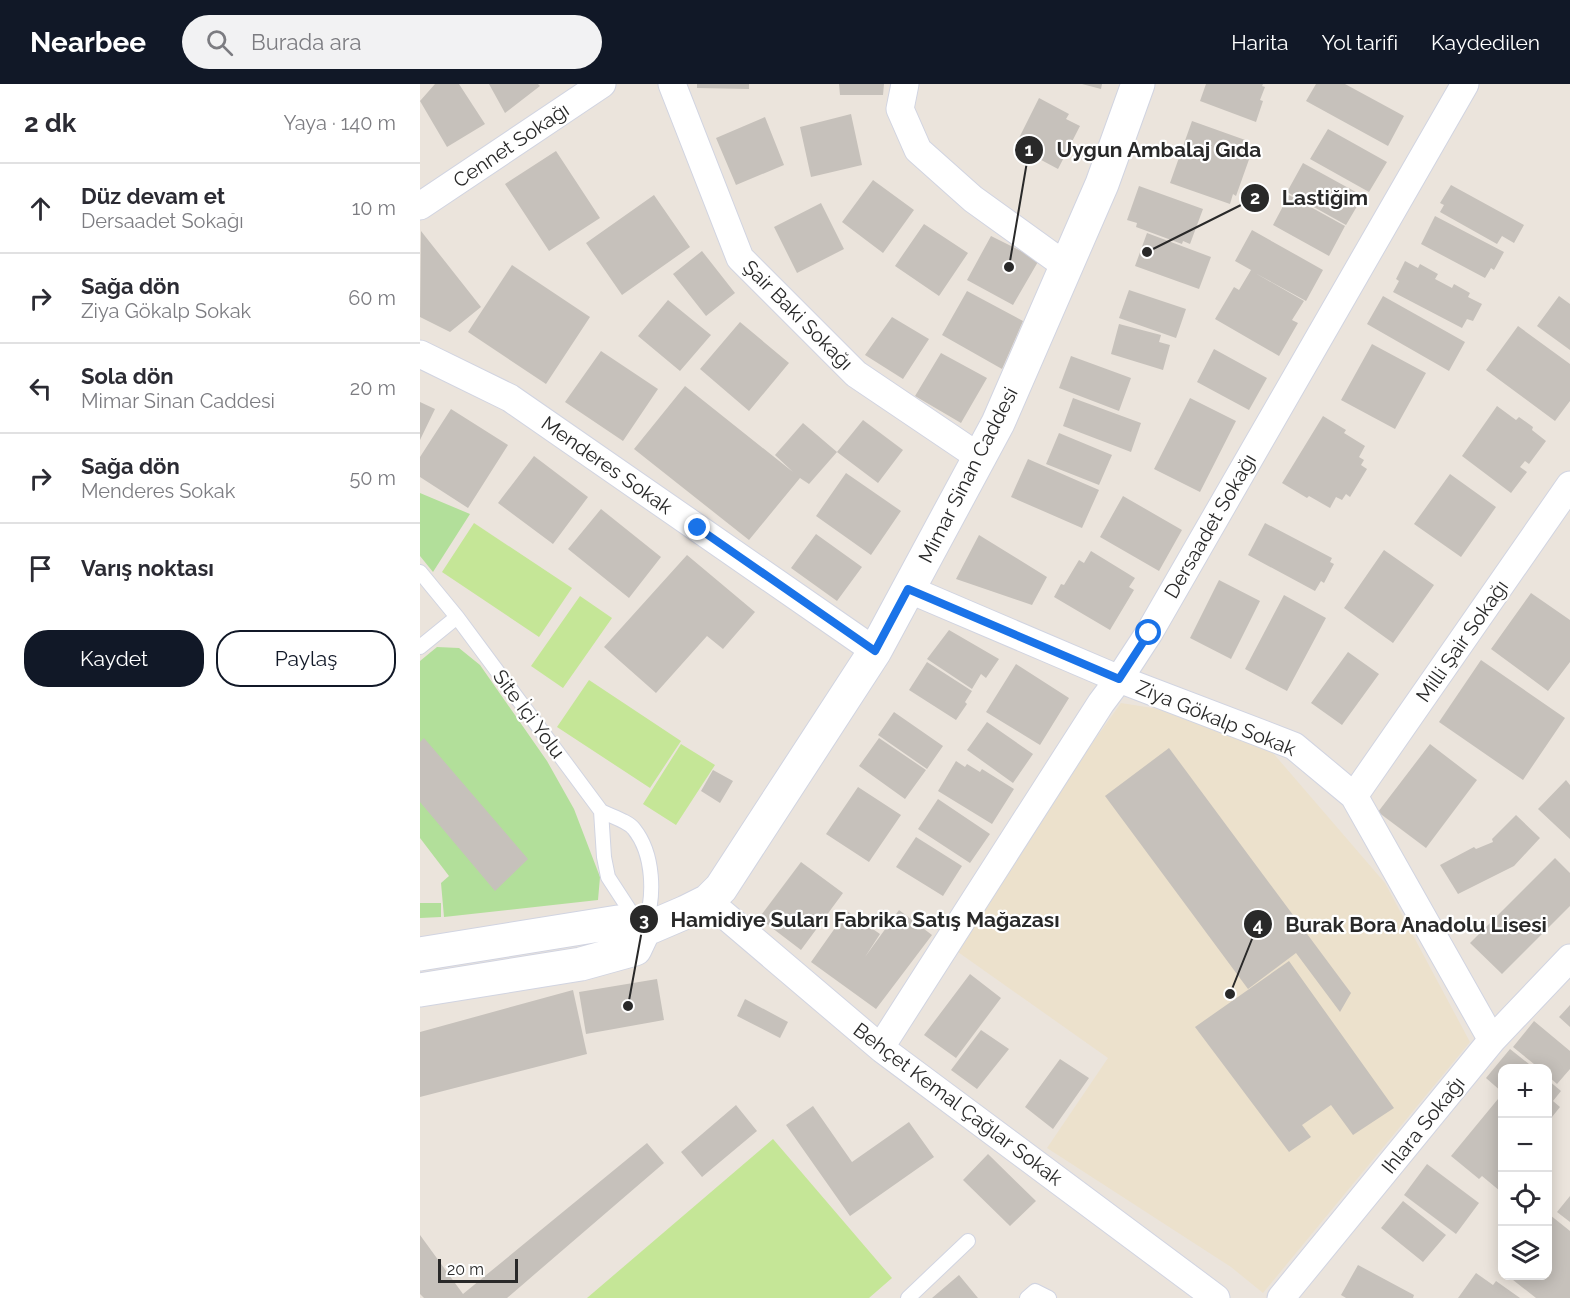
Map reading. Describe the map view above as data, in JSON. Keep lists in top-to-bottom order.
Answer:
{
  "streets": {
    "main road": ["Mimar Sinan Caddesi"],
    "street": [
      "Cennet Sokağı",
      "Şair Baki Sokağı",
      "Menderes Sokak",
      "Dersaadet Sokağı",
      "Milli Şair Sokağı",
      "Ziya Gökalp Sokak",
      "Behçet Kemal Çağlar Sokak",
      "Ihlara Sokağı"
    ],
    "lane": ["Site İçi Yolu"]
  },
  "crossings": [
    ["Şair Baki Sokağı", "Mimar Sinan Caddesi"],
    ["Menderes Sokak", "Mimar Sinan Caddesi"],
    ["Mimar Sinan Caddesi", "Ziya Gökalp Sokak"],
    ["Mimar Sinan Caddesi", "Behçet Kemal Çağlar Sokak"],
    ["Dersaadet Sokağı", "Ziya Gökalp Sokak"],
    ["Dersaadet Sokağı", "Behçet Kemal Çağlar Sokak"],
    ["Milli Şair Sokağı", "Ziya Gökalp Sokak"],
    ["Ziya Gökalp Sokak", "Ihlara Sokağı"]
  ],
  "places": [
    "Lastiğim",
    "Uygun Ambalaj Gıda",
    "Burak Bora Anadolu Lisesi",
    "Hamidiye Suları Fabrika Satış Mağazası"
  ],
  "scale_bar": "20 m",
  "page": {
    "header": "Nearbee",
    "search": "Burada ara",
    "nav": ["Harita", "Yol tarifi", "Kaydedilen"],
    "heading": ["2 dk", "Yaya · 140 m"],
    "list": [
      ["Düz devam et", "Dersaadet Sokağı", "10 m"],
      ["Sağa dön", "Ziya Gökalp Sokak", "60 m"],
      ["Sola dön", "Mimar Sinan Caddesi", "20 m"],
      ["Sağa dön", "Menderes Sokak", "50 m"],
      "Varış noktası"
    ],
    "buttons": ["Kaydet", "Paylaş"],
    "map_buttons": ["+", "−"],
    "scale": "20 m"
  }
}
